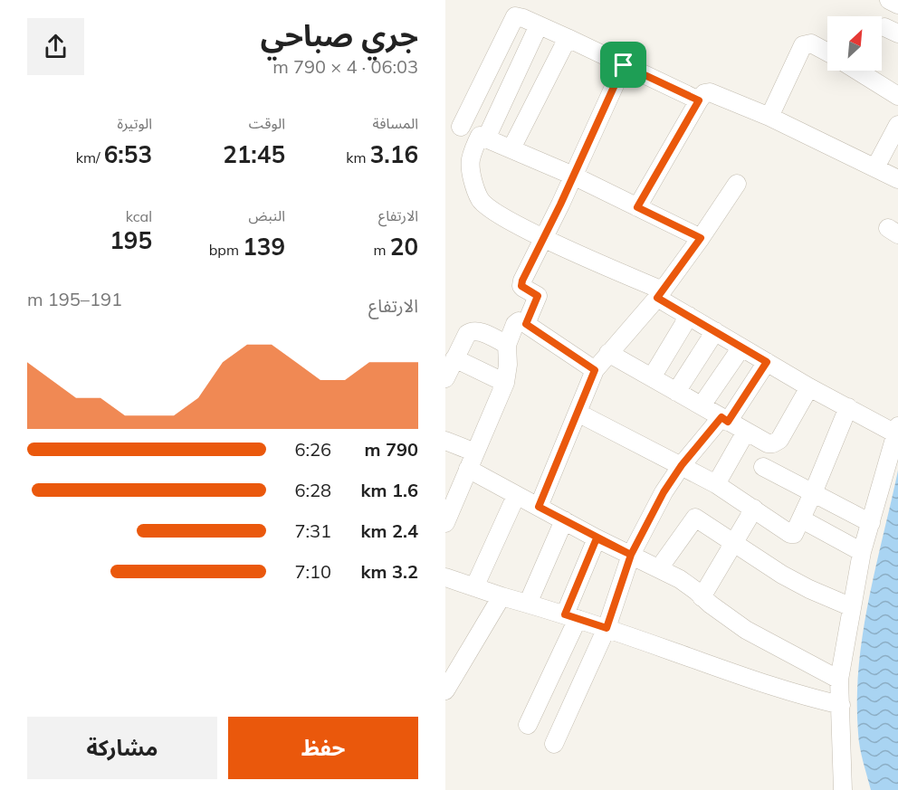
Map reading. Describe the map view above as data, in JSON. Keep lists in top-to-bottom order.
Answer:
{
  "north": "top right",
  "page": {
    "heading": ["جري صباحي", "06:03 · 4 × 790 m"],
    "stats": [
      ["المسافة", "3.16 km"],
      ["الوقت", "21:45"],
      ["الوتيرة", "6:53 /km"],
      ["الارتفاع", "20 m"],
      ["النبض", "139 bpm"],
      ["kcal", "195"]
    ],
    "chart": ["الارتفاع", "191–195 m"],
    "list": [
      {
        "name": "790 m",
        "note": "6:26"
      },
      {
        "name": "1.6 km",
        "note": "6:28"
      },
      {
        "name": "2.4 km",
        "note": "7:31"
      },
      {
        "name": "3.2 km",
        "note": "7:10"
      }
    ],
    "buttons": ["حفظ", "مشاركة"]
  }
}
